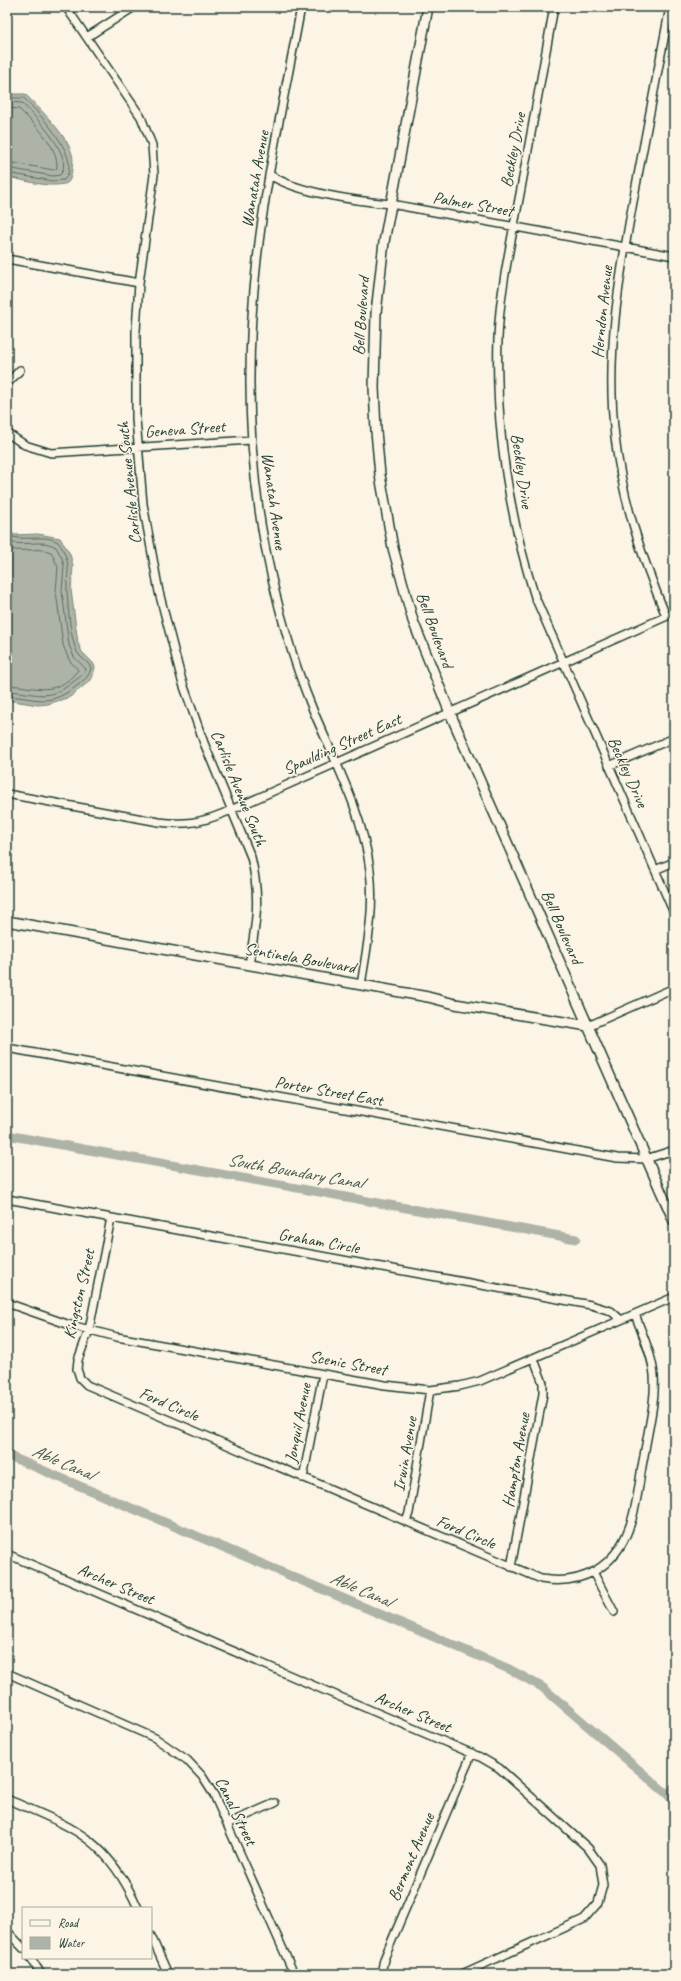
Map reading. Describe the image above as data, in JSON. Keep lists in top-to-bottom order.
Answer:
{
  "streets": {
    "street": [
      "Beckley Drive",
      "Wanatah Avenue",
      "Palmer Street",
      "Herndon Avenue",
      "Bell Boulevard",
      "Geneva Street",
      "Carlisle Avenue South",
      "Spaulding Street East",
      "Sentinela Boulevard",
      "Porter Street East",
      "Graham Circle",
      "Kingston Street",
      "Scenic Street",
      "Ford Circle",
      "Jonquil Avenue",
      "Irwin Avenue",
      "Hampton Avenue",
      "Archer Street",
      "Canal Street",
      "Bermont Avenue"
    ]
  },
  "crossings": [
    ["Beckley Drive", "Palmer Street"],
    ["Beckley Drive", "Spaulding Street East"],
    ["Wanatah Avenue", "Palmer Street"],
    ["Wanatah Avenue", "Geneva Street"],
    ["Wanatah Avenue", "Spaulding Street East"],
    ["Wanatah Avenue", "Sentinela Boulevard"],
    ["Palmer Street", "Herndon Avenue"],
    ["Palmer Street", "Bell Boulevard"],
    ["Herndon Avenue", "Spaulding Street East"],
    ["Bell Boulevard", "Spaulding Street East"],
    ["Bell Boulevard", "Sentinela Boulevard"],
    ["Bell Boulevard", "Porter Street East"],
    ["Geneva Street", "Carlisle Avenue South"],
    ["Carlisle Avenue South", "Spaulding Street East"],
    ["Carlisle Avenue South", "Sentinela Boulevard"],
    ["Graham Circle", "Kingston Street"],
    ["Graham Circle", "Scenic Street"],
    ["Kingston Street", "Scenic Street"],
    ["Kingston Street", "Ford Circle"],
    ["Scenic Street", "Ford Circle"],
    ["Scenic Street", "Jonquil Avenue"],
    ["Scenic Street", "Irwin Avenue"],
    ["Scenic Street", "Hampton Avenue"],
    ["Ford Circle", "Jonquil Avenue"],
    ["Ford Circle", "Irwin Avenue"],
    ["Ford Circle", "Hampton Avenue"],
    ["Archer Street", "Bermont Avenue"]
  ],
  "water": ["South Boundary Canal", "Able Canal"],
  "legend": ["Road", "Water"]
}
